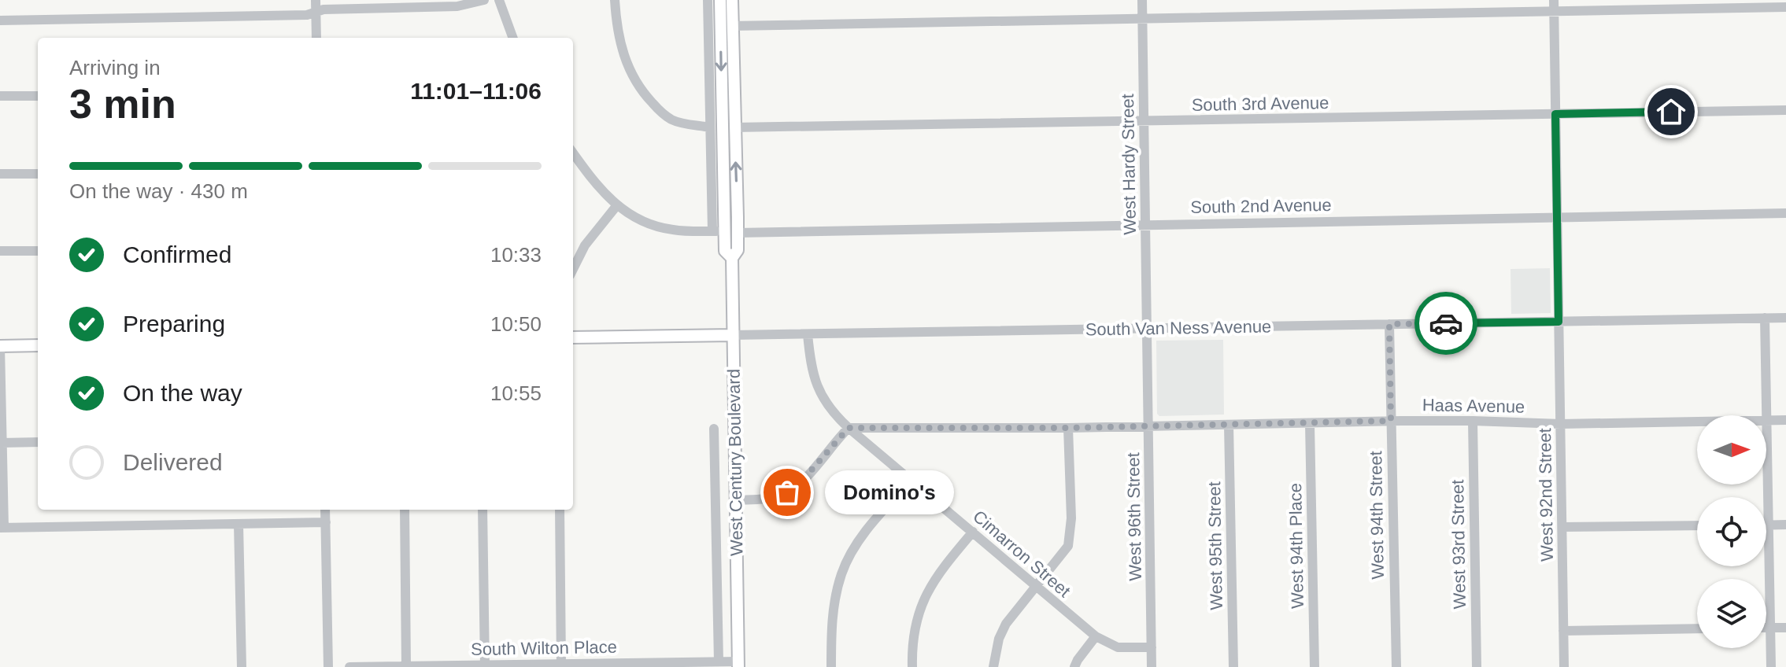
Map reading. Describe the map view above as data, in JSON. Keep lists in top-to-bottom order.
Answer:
{
  "streets": {
    "main road": ["South Van Ness Avenue", "West Century Boulevard"],
    "street": [
      "South 3rd Avenue",
      "West Hardy Street",
      "South 2nd Avenue",
      "Haas Avenue",
      "West 92nd Street",
      "West 94th Street",
      "West 96th Street",
      "West 93rd Street",
      "West 95th Street",
      "West 94th Place",
      "Cimarron Street",
      "South Wilton Place"
    ]
  },
  "crossings": [
    ["South 3rd Avenue", "West Hardy Street"],
    ["South 3rd Avenue", "West Century Boulevard"],
    ["South 3rd Avenue", "West 92nd Street"],
    ["West Hardy Street", "South 2nd Avenue"],
    ["West Hardy Street", "South Van Ness Avenue"],
    ["West Hardy Street", "West 96th Street"],
    ["South 2nd Avenue", "West Century Boulevard"],
    ["South 2nd Avenue", "West 92nd Street"],
    ["South Van Ness Avenue", "West Century Boulevard"],
    ["South Van Ness Avenue", "West 92nd Street"],
    ["South Van Ness Avenue", "West 94th Street"],
    ["South Van Ness Avenue", "West 96th Street"],
    ["South Van Ness Avenue", "Cimarron Street"],
    ["Haas Avenue", "West 92nd Street"],
    ["Haas Avenue", "West 94th Street"],
    ["Haas Avenue", "West 96th Street"],
    ["Haas Avenue", "West 93rd Street"],
    ["Haas Avenue", "West 95th Street"],
    ["Haas Avenue", "West 94th Place"],
    ["Haas Avenue", "Cimarron Street"],
    ["West Century Boulevard", "South Wilton Place"],
    ["West 96th Street", "Cimarron Street"]
  ],
  "places": ["Domino's"],
  "north": "right",
  "page": {
    "heading": ["3 min", "Arriving in", "11:01–11:06"],
    "bar": "On the way · 430 m",
    "list": [
      ["Confirmed", "10:33"],
      ["Preparing", "10:50"],
      ["On the way", "10:55"],
      "Delivered"
    ],
    "bubble": "Domino's"
  }
}
